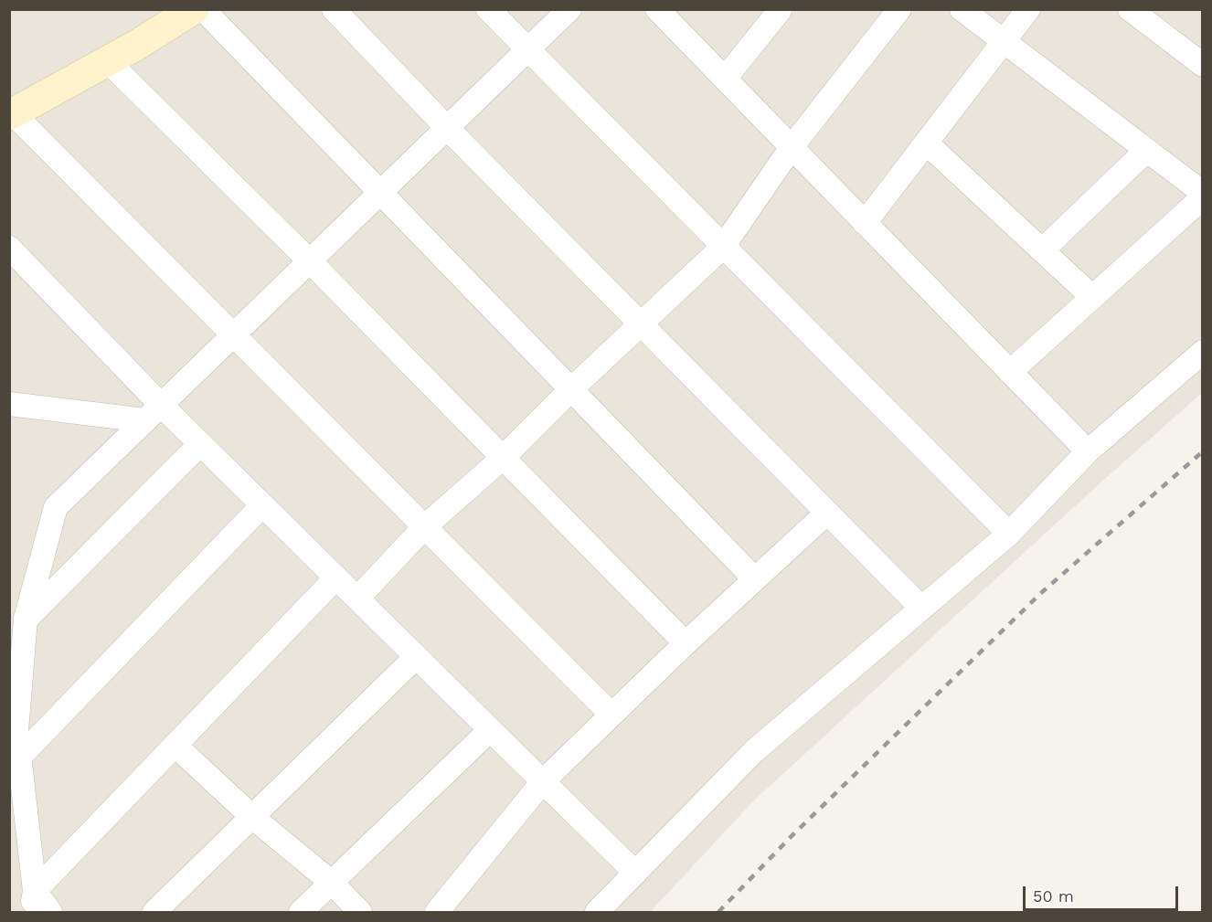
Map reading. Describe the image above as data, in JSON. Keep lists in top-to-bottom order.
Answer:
{
  "scale_bar": "50 m"
}
